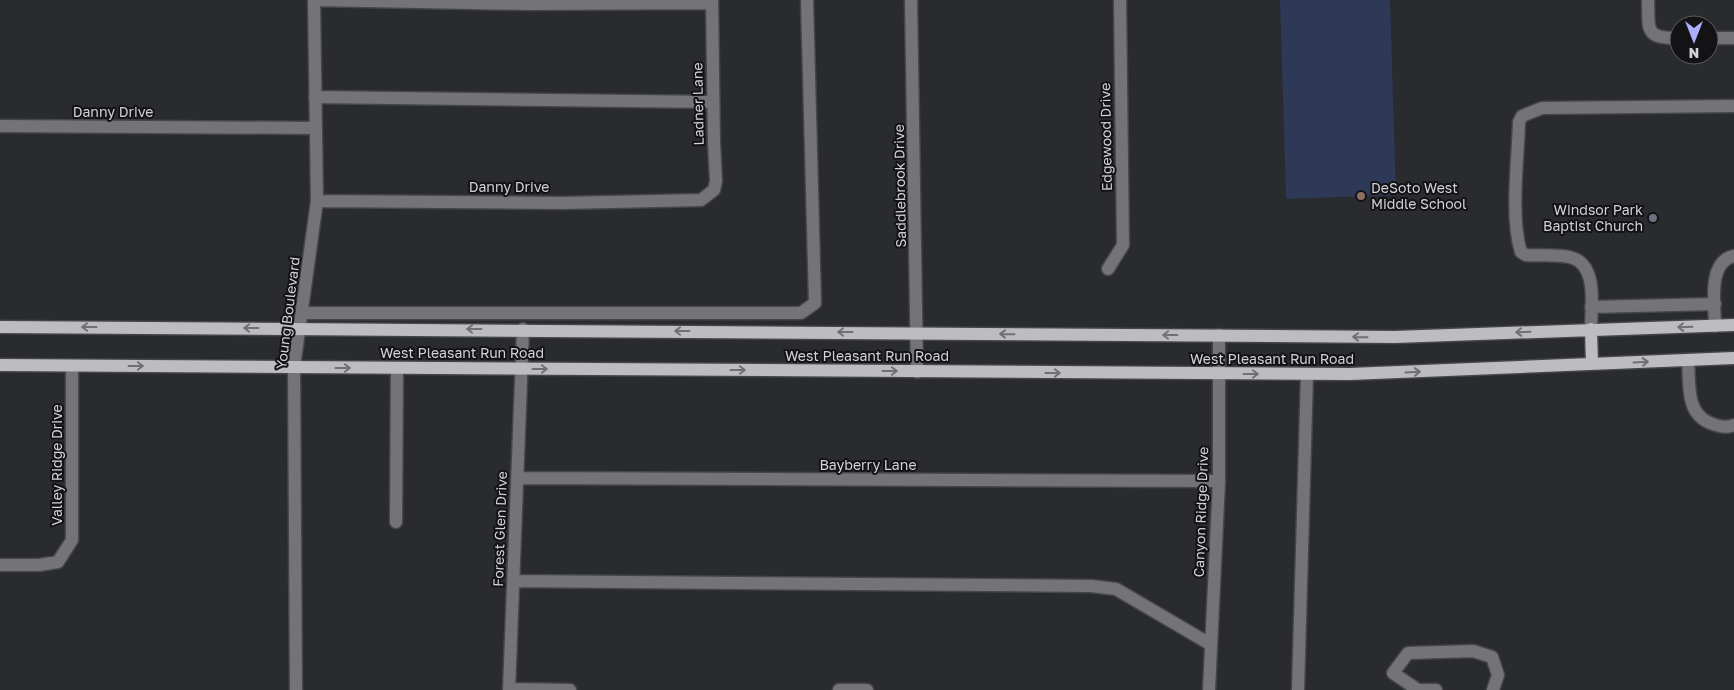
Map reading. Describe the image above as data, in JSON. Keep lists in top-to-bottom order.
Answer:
{
  "streets": {
    "main road": ["West Pleasant Run Road"],
    "street": [
      "Ladner Lane",
      "Danny Drive",
      "Edgewood Drive",
      "Saddlebrook Drive",
      "Young Boulevard",
      "Valley Ridge Drive",
      "Bayberry Lane",
      "Canyon Ridge Drive",
      "Forest Glen Drive"
    ]
  },
  "crossings": [
    ["Ladner Lane", "Danny Drive"],
    ["Danny Drive", "Young Boulevard"],
    ["Saddlebrook Drive", "West Pleasant Run Road"],
    ["Young Boulevard", "West Pleasant Run Road"],
    ["West Pleasant Run Road", "Valley Ridge Drive"],
    ["West Pleasant Run Road", "Canyon Ridge Drive"],
    ["West Pleasant Run Road", "Forest Glen Drive"],
    ["Bayberry Lane", "Canyon Ridge Drive"],
    ["Bayberry Lane", "Forest Glen Drive"]
  ],
  "places": ["DeSoto West Middle School", "Windsor Park Baptist Church"],
  "north": "bottom"
}
